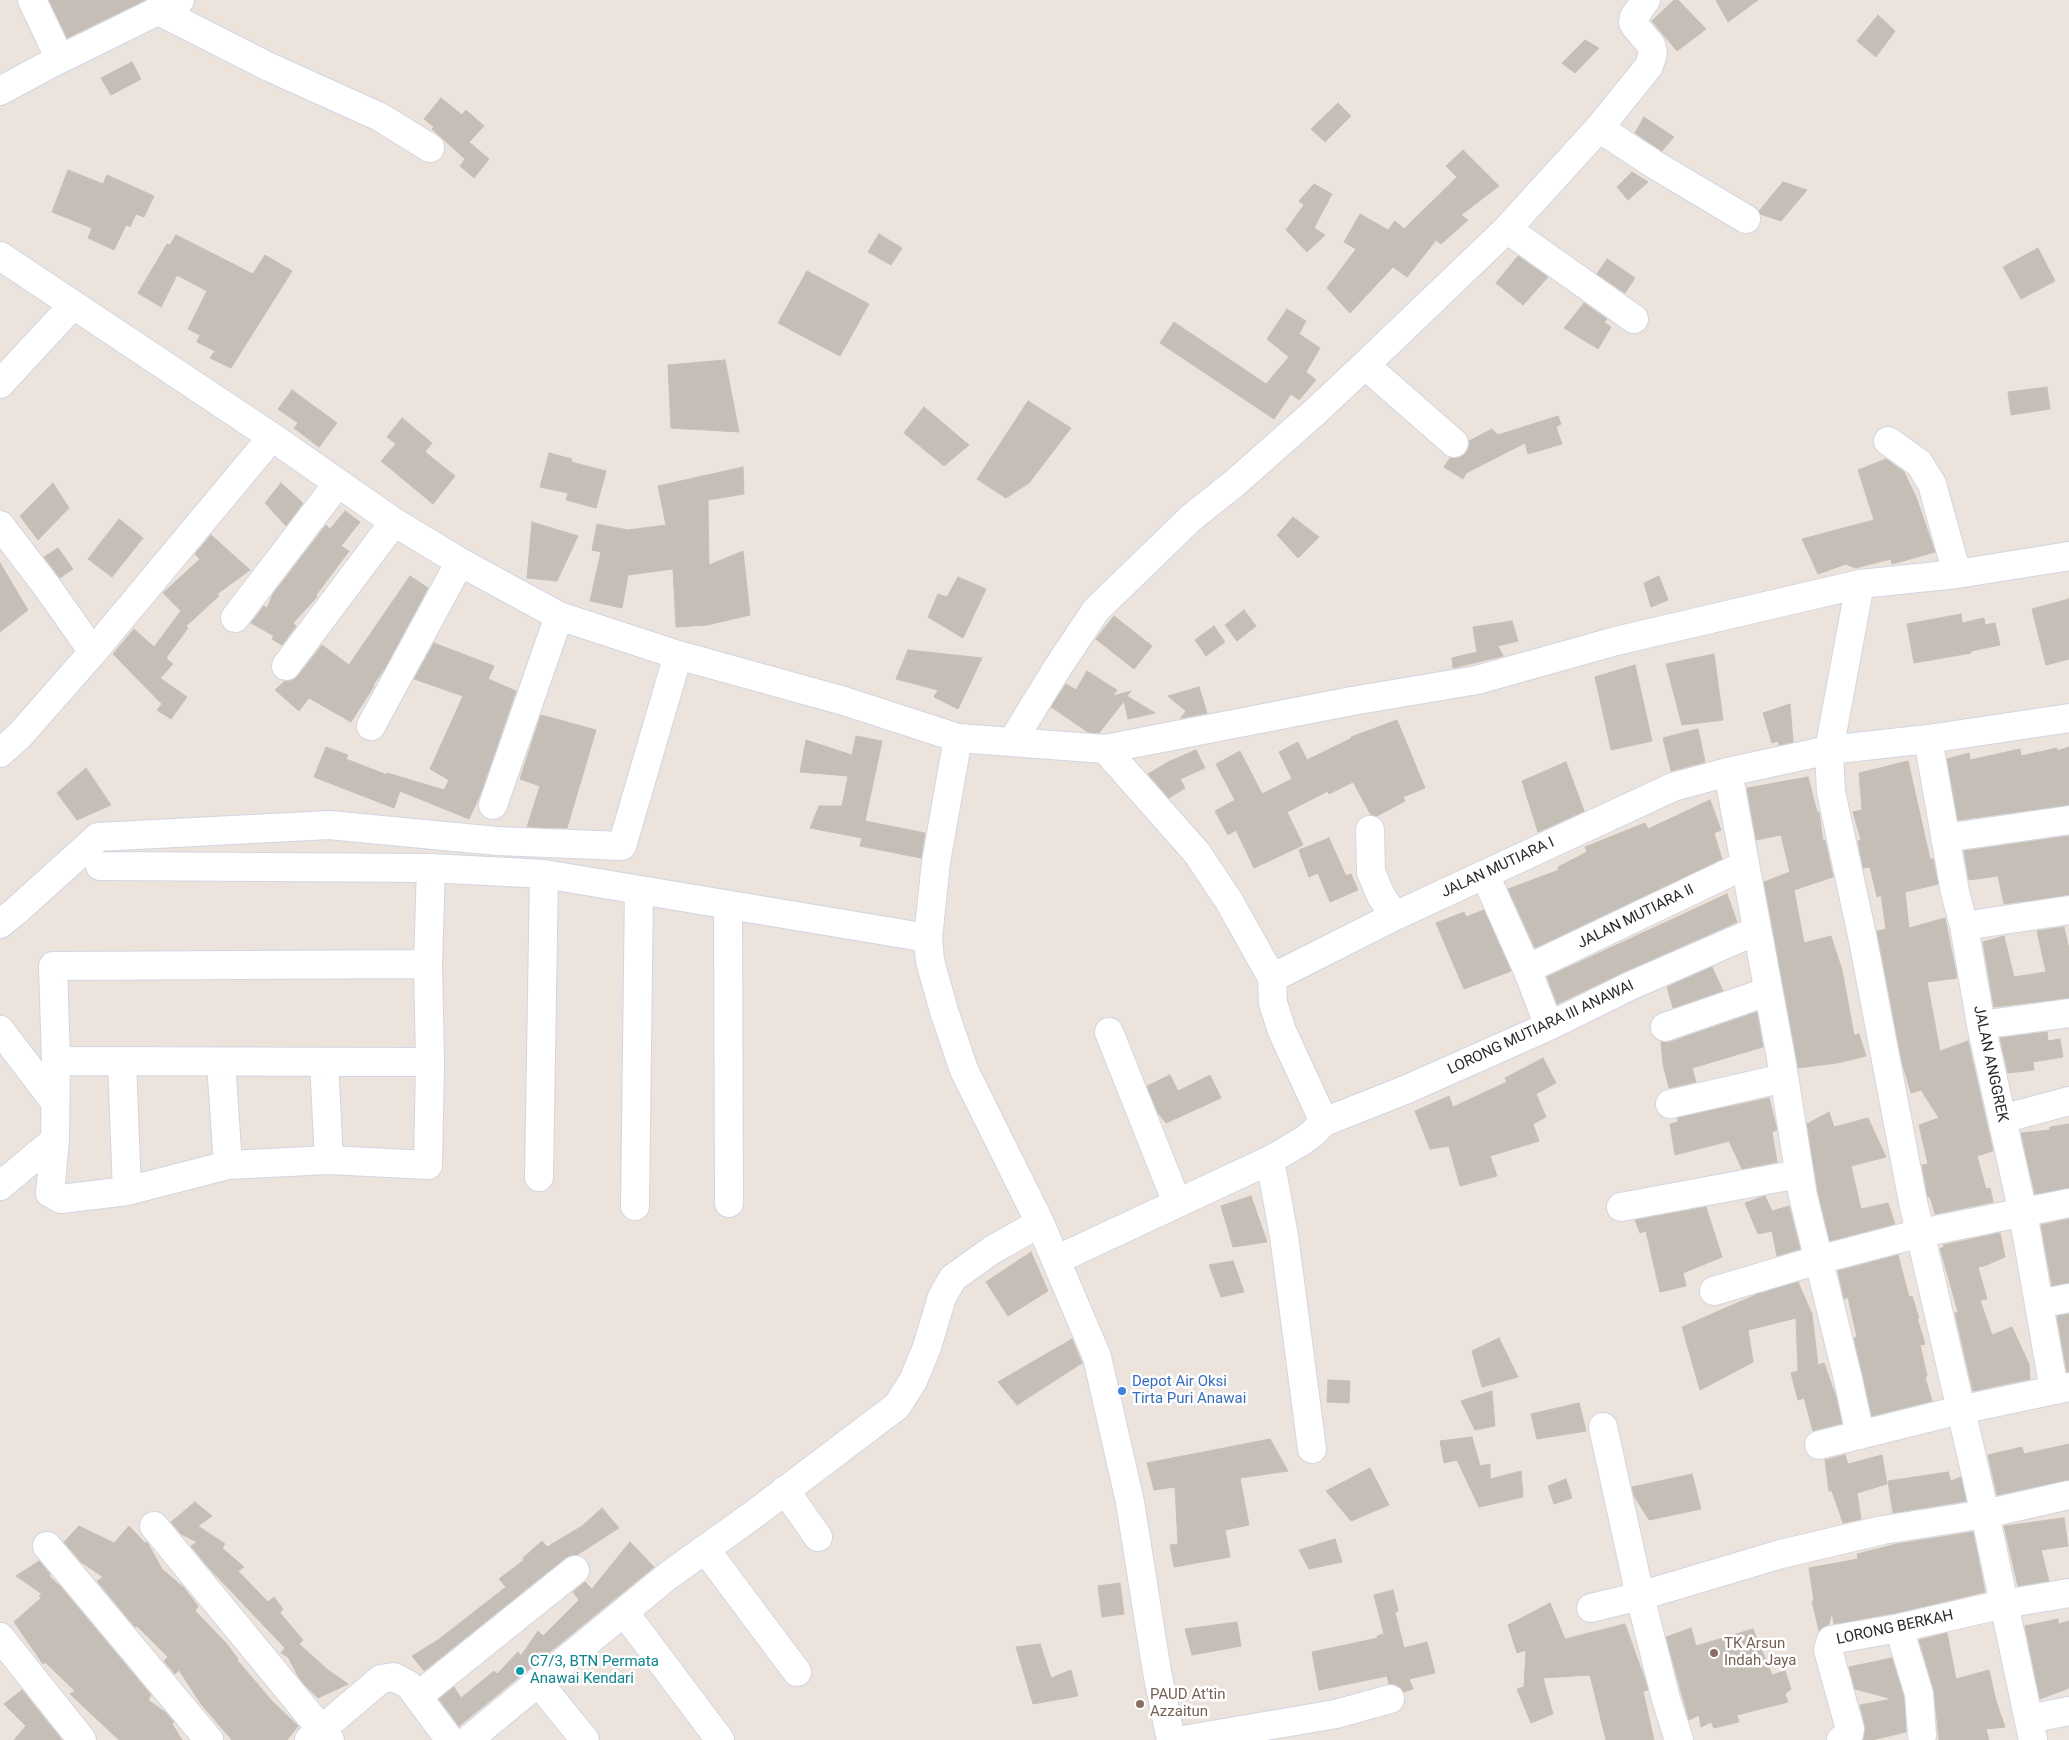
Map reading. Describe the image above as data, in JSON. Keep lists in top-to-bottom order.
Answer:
{
  "streets": {
    "street": [
      "JALAN MUTIARA I",
      "JALAN MUTIARA II",
      "LORONG MUTIARA III ANAWAI",
      "JALAN ANGGREK",
      "LORONG BERKAH"
    ]
  },
  "crossings": [
    ["JALAN MUTIARA I", "JALAN ANGGREK"]
  ],
  "places": [
    "Depot Air Oksi Tirta Puri Anawai",
    "TK Arsun Indah Jaya",
    "C7/3, BTN Permata Anawai Kendari",
    "PAUD At'tin Azzaitun"
  ]
}
